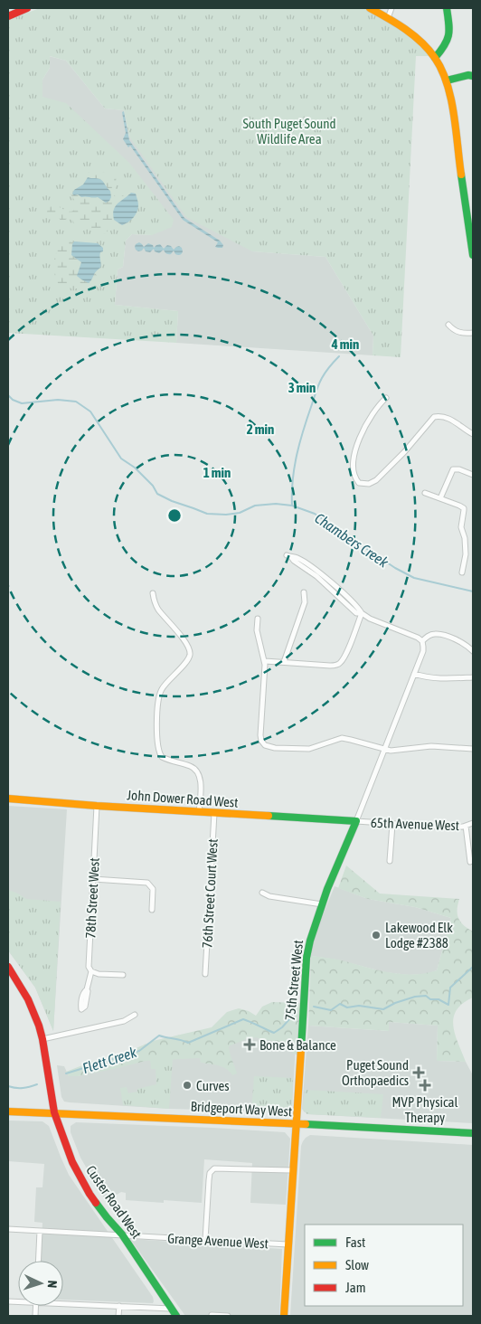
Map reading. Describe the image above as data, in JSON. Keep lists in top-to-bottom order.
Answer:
{
  "streets": {
    "street": [
      "John Dower Road West",
      "65th Avenue West",
      "76th Street Court West",
      "78th Street West",
      "75th Street West",
      "Bridgeport Way West",
      "Custer Road West",
      "Grange Avenue West"
    ]
  },
  "crossings": [
    ["John Dower Road West", "65th Avenue West"],
    ["John Dower Road West", "76th Street Court West"],
    ["John Dower Road West", "78th Street West"],
    ["John Dower Road West", "75th Street West"],
    ["65th Avenue West", "75th Street West"],
    ["75th Street West", "Bridgeport Way West"],
    ["75th Street West", "Grange Avenue West"],
    ["Bridgeport Way West", "Custer Road West"],
    ["Custer Road West", "Grange Avenue West"]
  ],
  "water": ["Chambers Creek", "Flett Creek"],
  "parks": ["South Puget Sound Wildlife Area"],
  "places": {
    "other": ["Lakewood Elk Lodge #2388", "Curves"],
    "health": ["Bone & Balance", "Puget Sound Orthopaedics", "MVP Physical Therapy"]
  },
  "legend": ["Fast", "Slow", "Jam"],
  "north": "right",
  "rings": [
    "4 min",
    "3 min",
    "2 min",
    "1 min"
  ]
}
